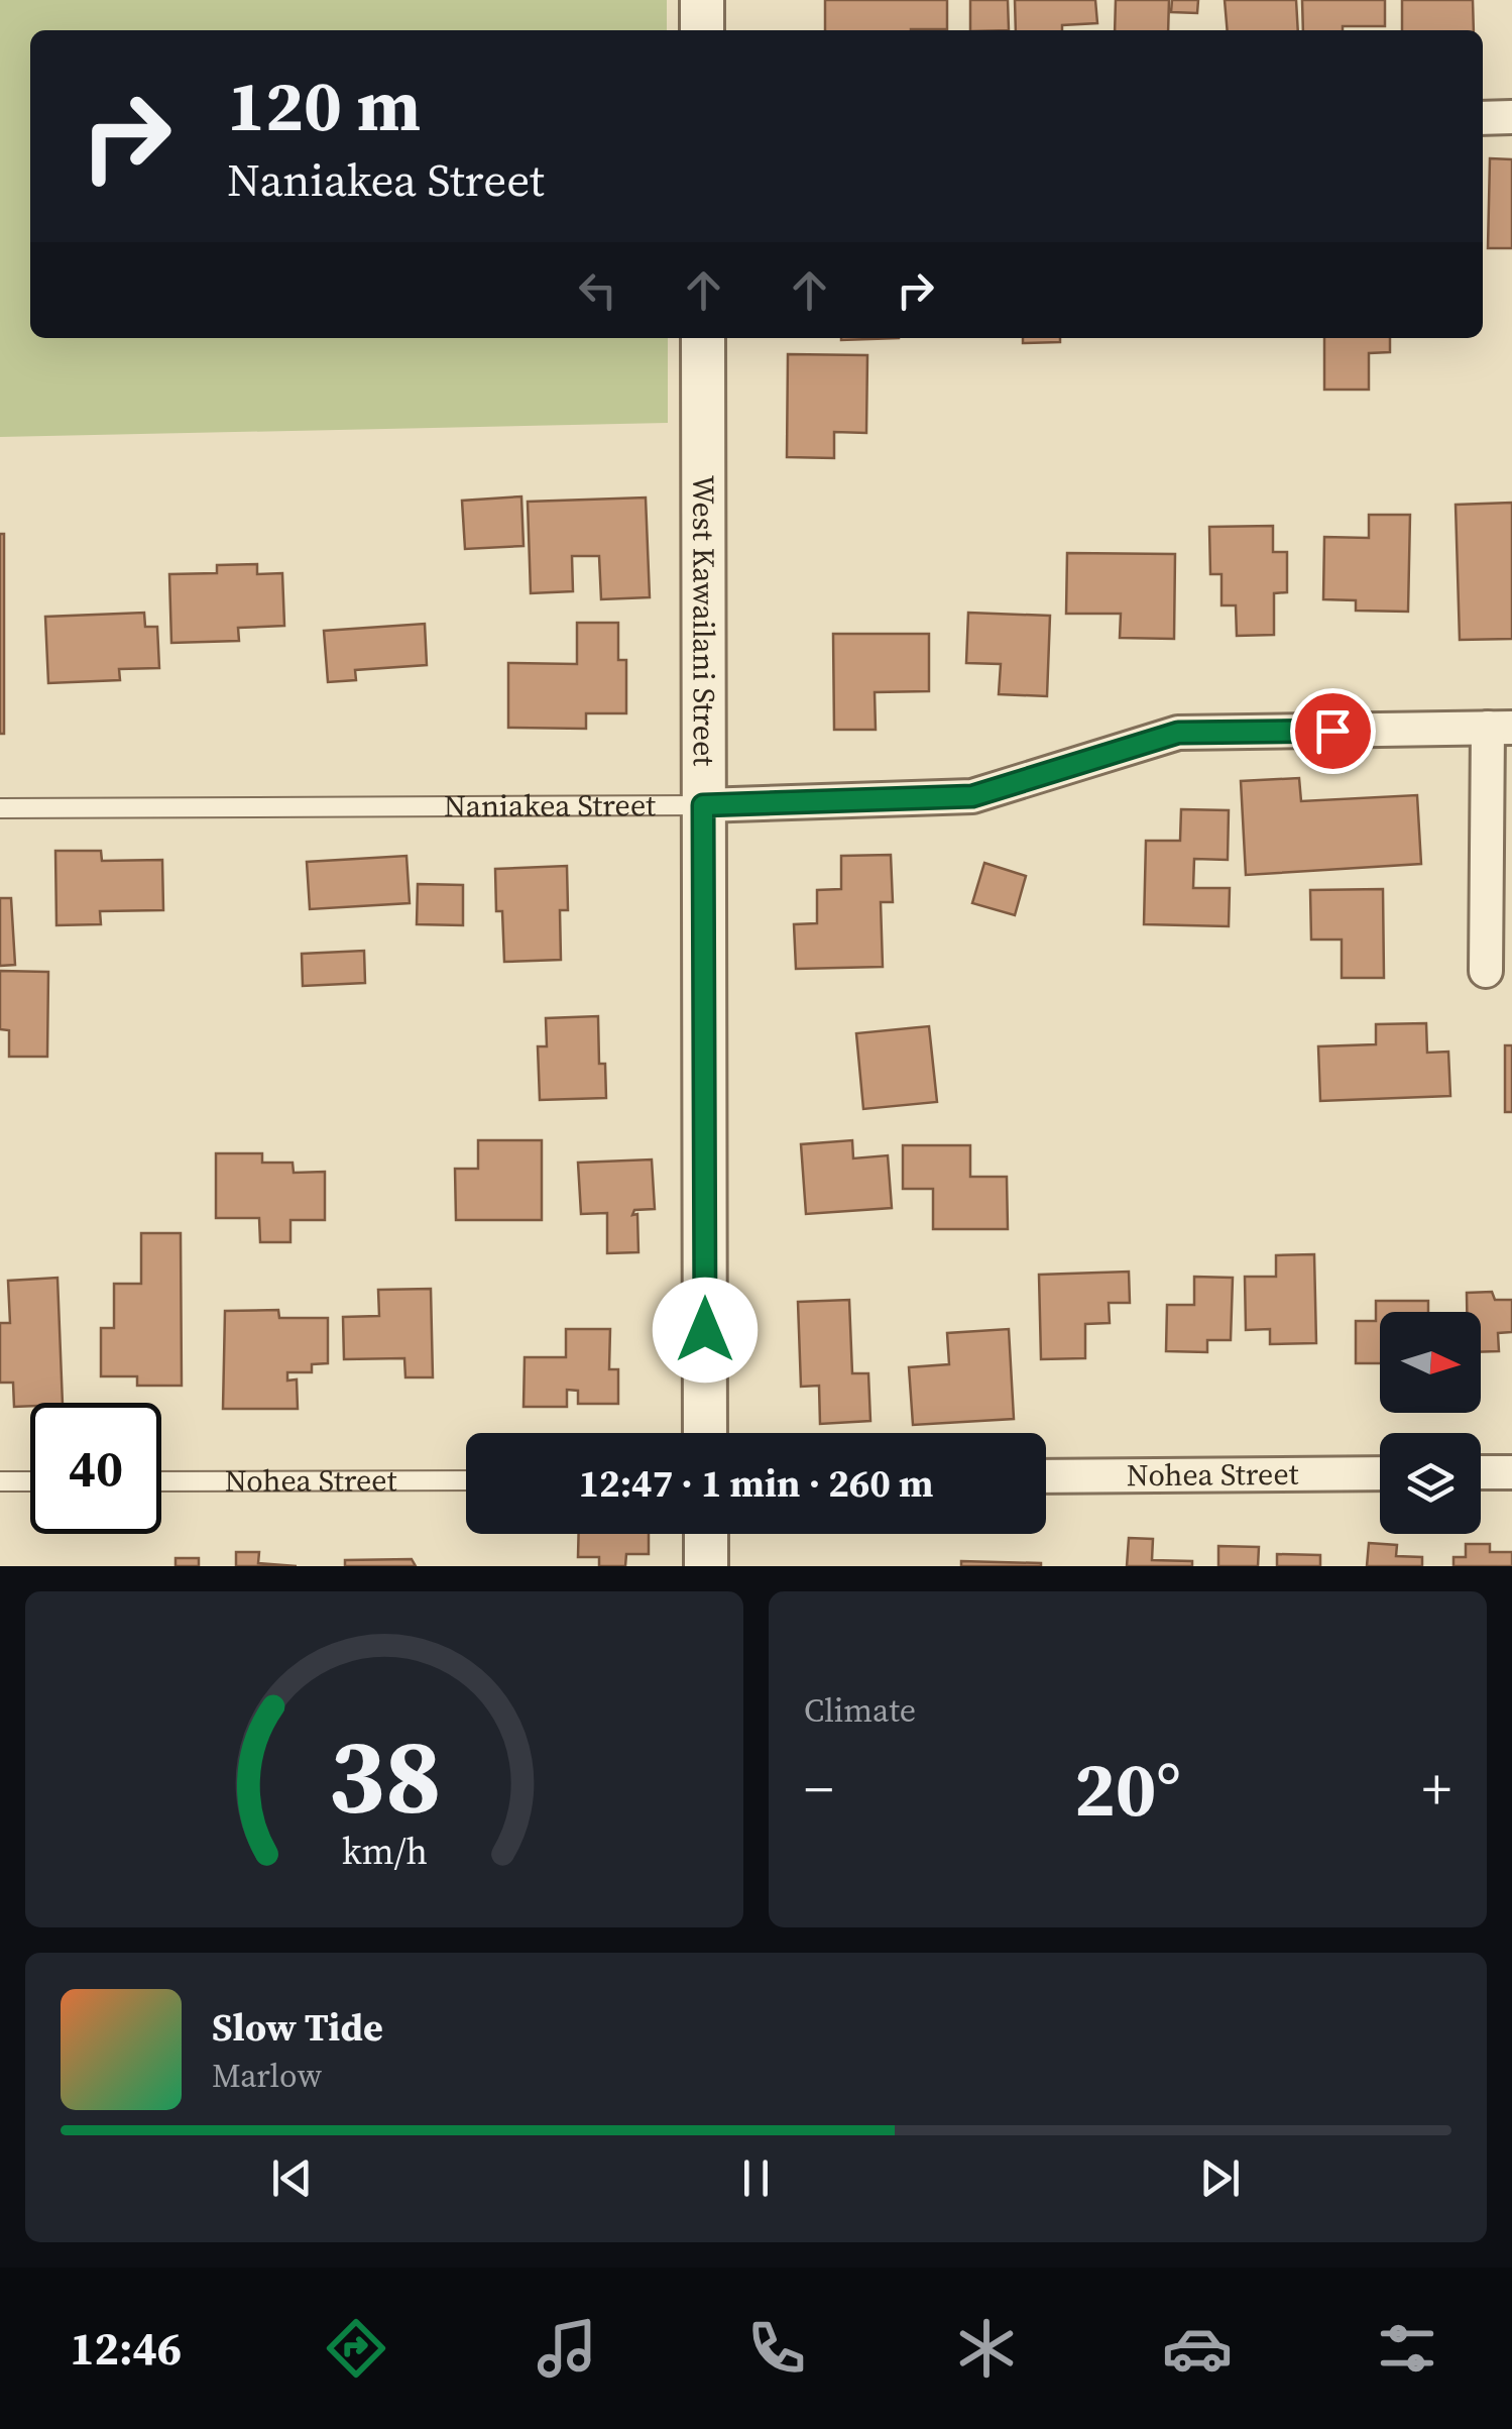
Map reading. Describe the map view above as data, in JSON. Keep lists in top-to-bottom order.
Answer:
{
  "streets": {
    "street": ["West Kawailani Street", "Naniakea Street", "Nohea Street"]
  },
  "crossings": [
    ["West Kawailani Street", "Naniakea Street"]
  ],
  "north": "right",
  "page": {
    "turn": ["120 m", "Naniakea Street"],
    "limit": "40",
    "trip": "12:47 · 1 min · 260 m",
    "tile": "Climate",
    "heat": ["−", "20°", "+"],
    "song": ["Slow Tide", "Marlow"],
    "tabs": "12:46",
    "gauge": ["38", "km/h"]
  }
}
